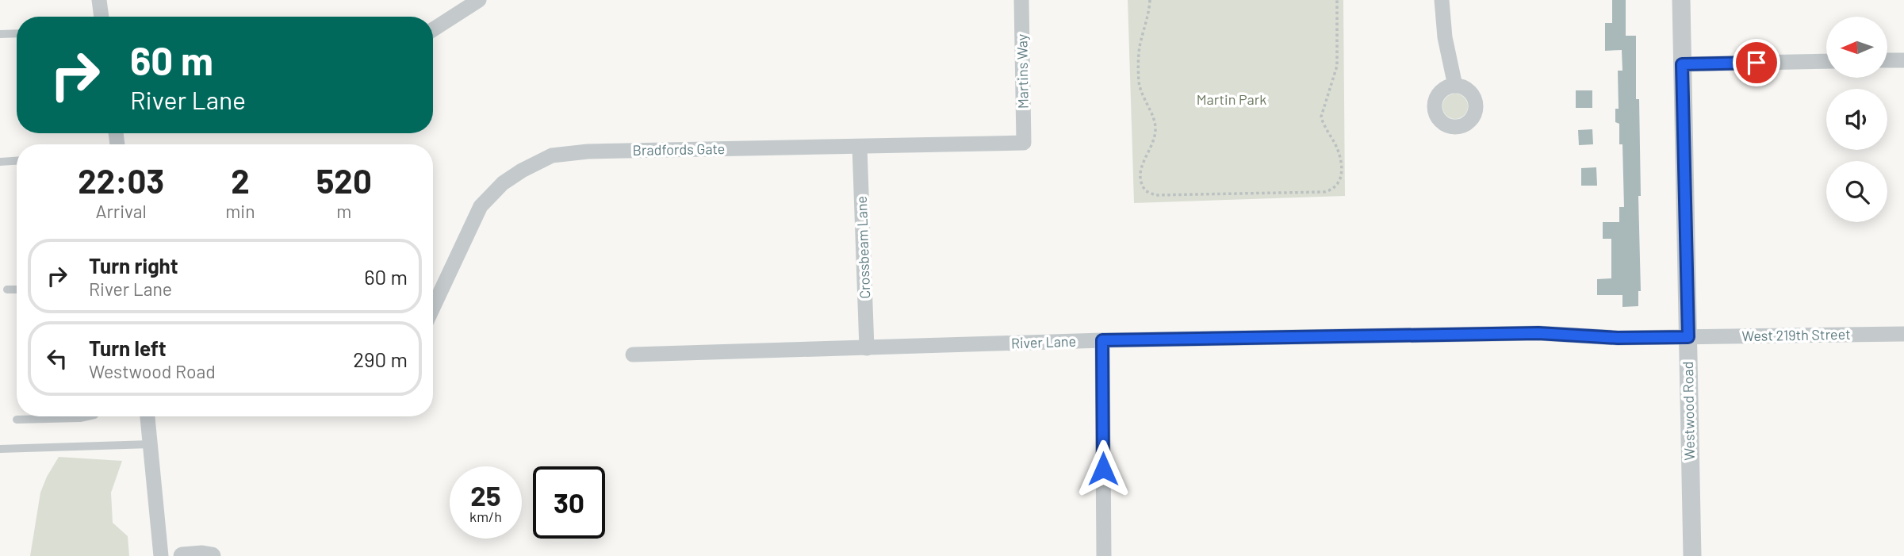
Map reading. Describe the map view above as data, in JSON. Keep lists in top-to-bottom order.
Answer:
{
  "streets": {
    "street": [
      "Martins Way",
      "Bradfords Gate",
      "Crossbeam Lane",
      "West 219th Street",
      "River Lane",
      "Westwood Road"
    ]
  },
  "crossings": [
    ["Martins Way", "Bradfords Gate"],
    ["Bradfords Gate", "Crossbeam Lane"],
    ["Crossbeam Lane", "River Lane"],
    ["West 219th Street", "River Lane"],
    ["West 219th Street", "Westwood Road"],
    ["River Lane", "Westwood Road"]
  ],
  "parks": ["Martin Park"],
  "north": "left",
  "page": {
    "turn": ["60 m", "River Lane"],
    "eta": [
      "22:03",
      "Arrival",
      "2",
      "min",
      "520",
      "m"
    ],
    "list": [
      {
        "name": "Turn right",
        "note": "River Lane",
        "value": "60 m"
      },
      {
        "name": "Turn left",
        "note": "Westwood Road",
        "value": "290 m"
      }
    ],
    "speed": "25 km/h",
    "limit": "30"
  }
}
